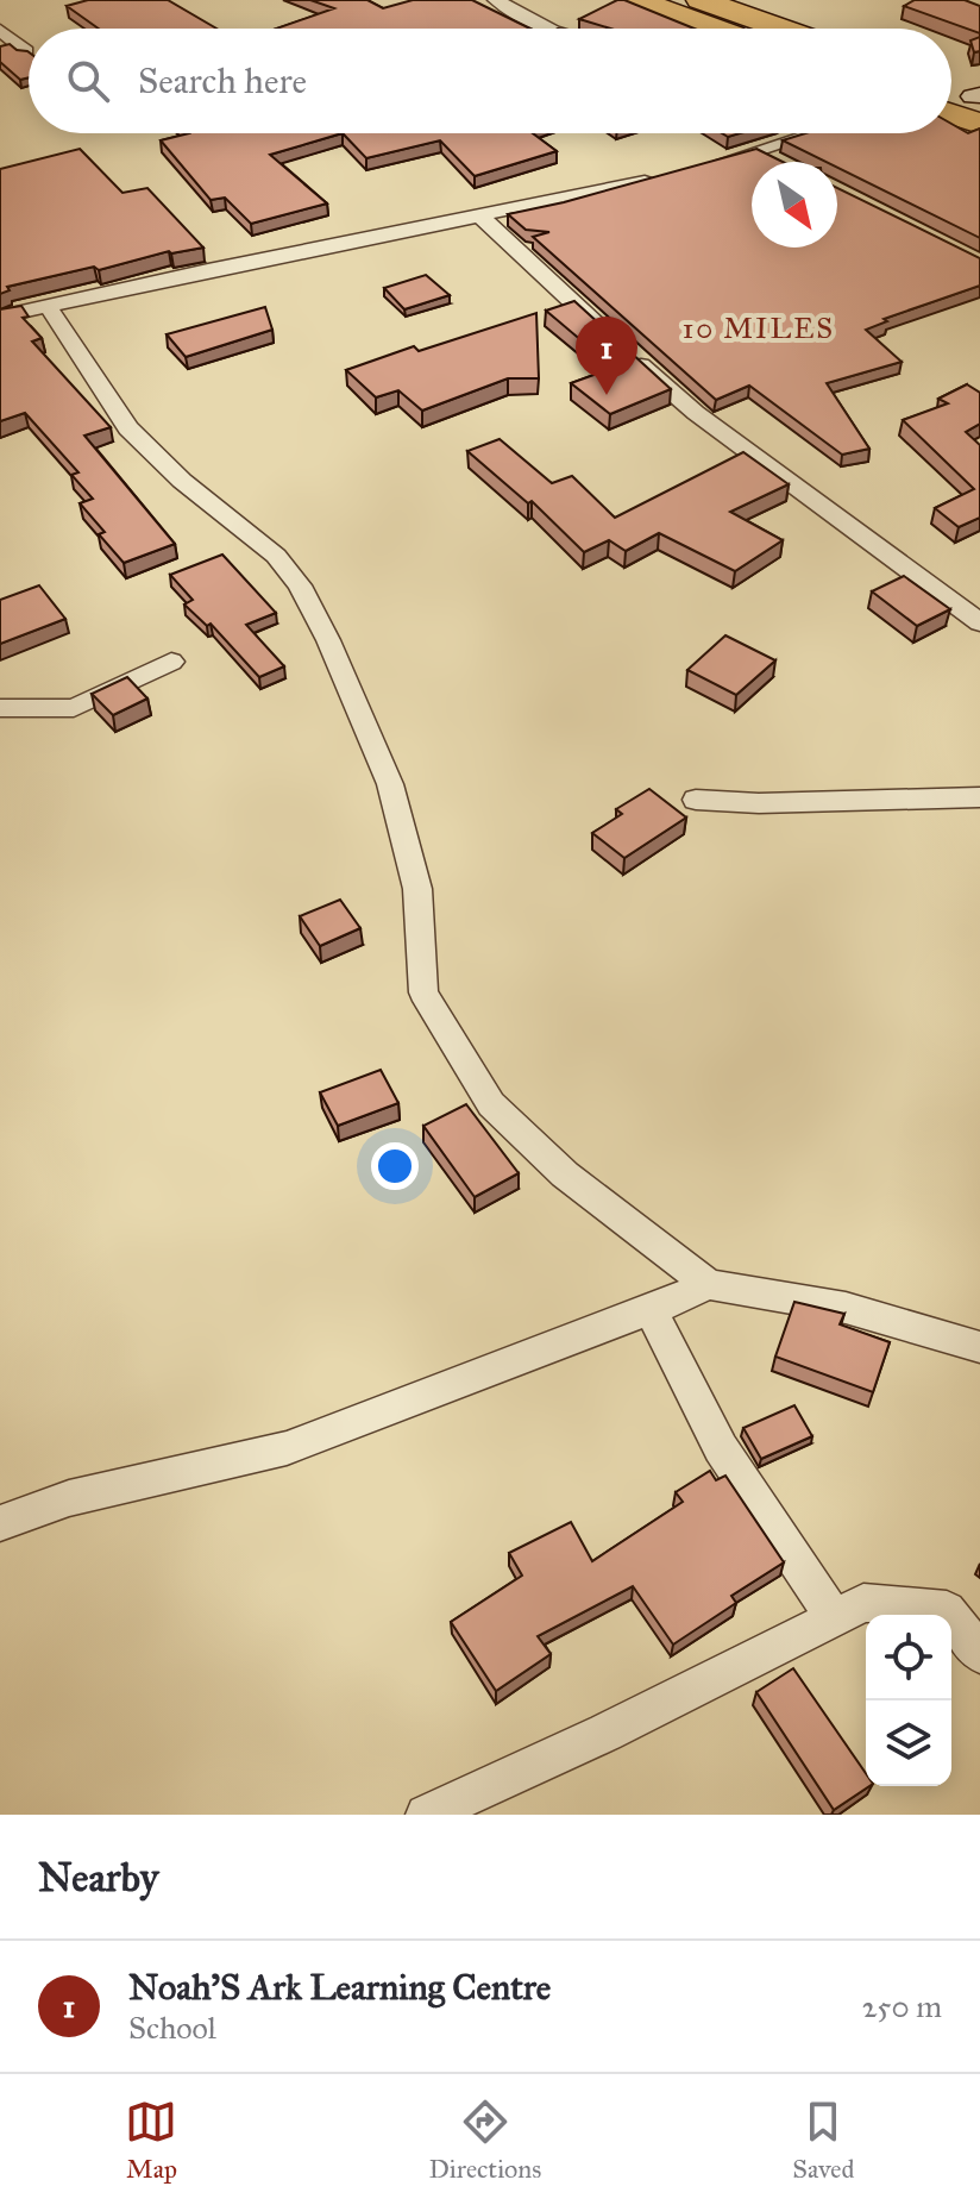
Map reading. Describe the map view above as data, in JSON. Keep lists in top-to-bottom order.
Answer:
{
  "districts": ["10 MILES"],
  "north": "bottom right",
  "page": {
    "search": "Search here",
    "pins": "1",
    "heading": "Nearby",
    "list": [
      {
        "mark": "1",
        "name": "Noah'S Ark Learning Centre",
        "note": "School",
        "value": "250 m"
      }
    ],
    "nav": ["Map", "Directions", "Saved"]
  }
}
